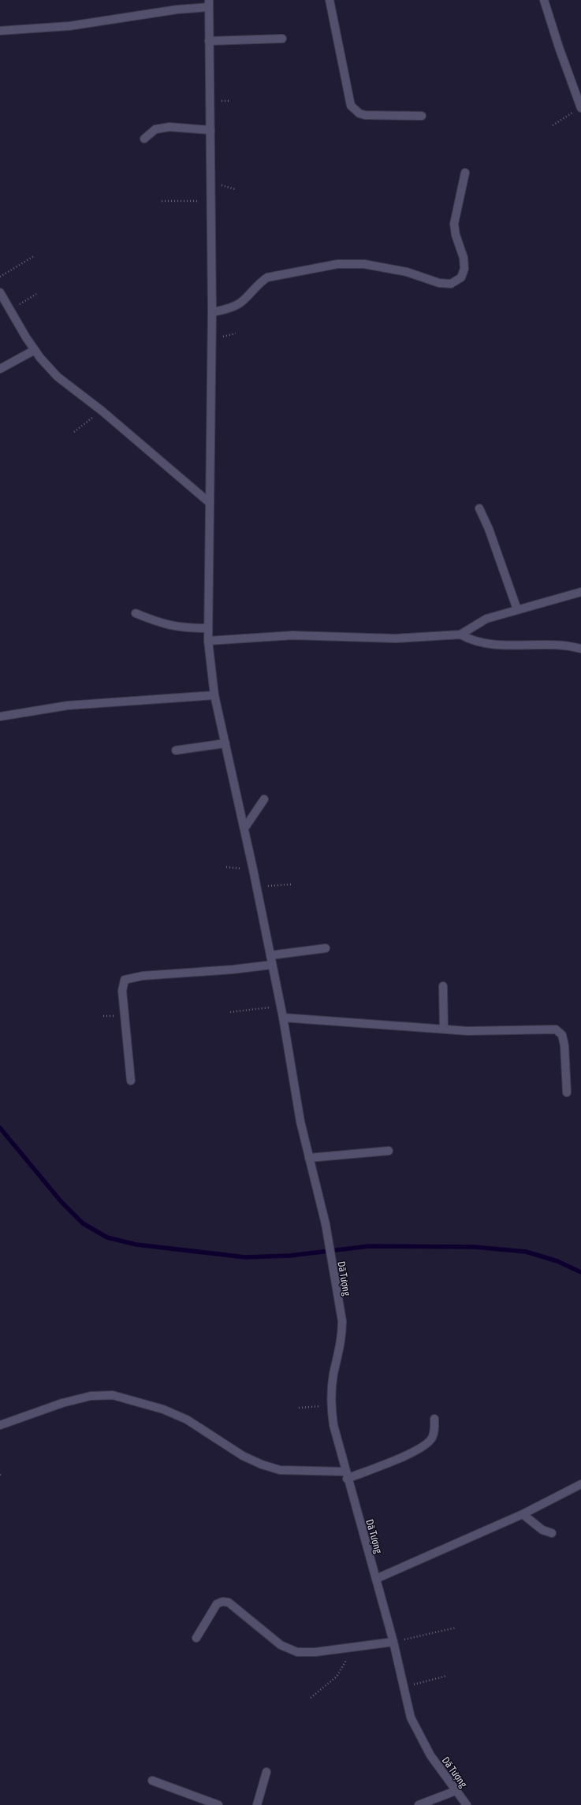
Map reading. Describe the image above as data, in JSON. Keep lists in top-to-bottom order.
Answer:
{
  "streets": {
    "street": ["Dã Tượng"]
  }
}
